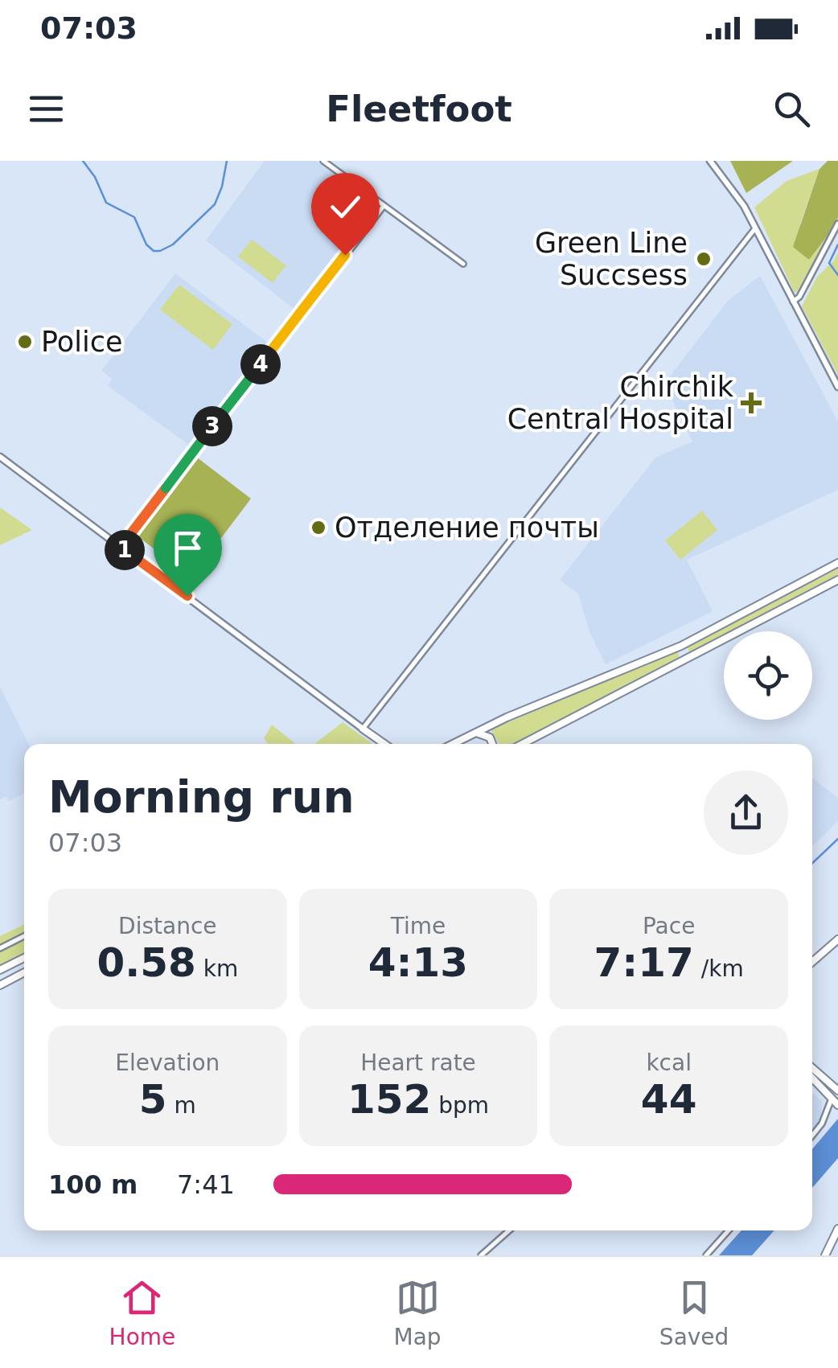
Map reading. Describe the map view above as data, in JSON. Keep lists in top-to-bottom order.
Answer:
{
  "places": {
    "other": ["Green Line Succsess", "Police", "Отделение почты"],
    "health": ["Chirchik Central Hospital"]
  },
  "page": {
    "status": "07:03",
    "header": "Fleetfoot",
    "pins": ["4", "3", "1"],
    "heading": ["Morning run", "07:03"],
    "stats": [
      ["Distance", "0.58 km"],
      ["Time", "4:13"],
      ["Pace", "7:17 /km"],
      ["Elevation", "5 m"],
      ["Heart rate", "152 bpm"],
      ["kcal", "44"]
    ],
    "list": [
      {
        "name": "100 m",
        "note": "7:41"
      }
    ],
    "tabs": ["Home", "Map", "Saved"]
  }
}
